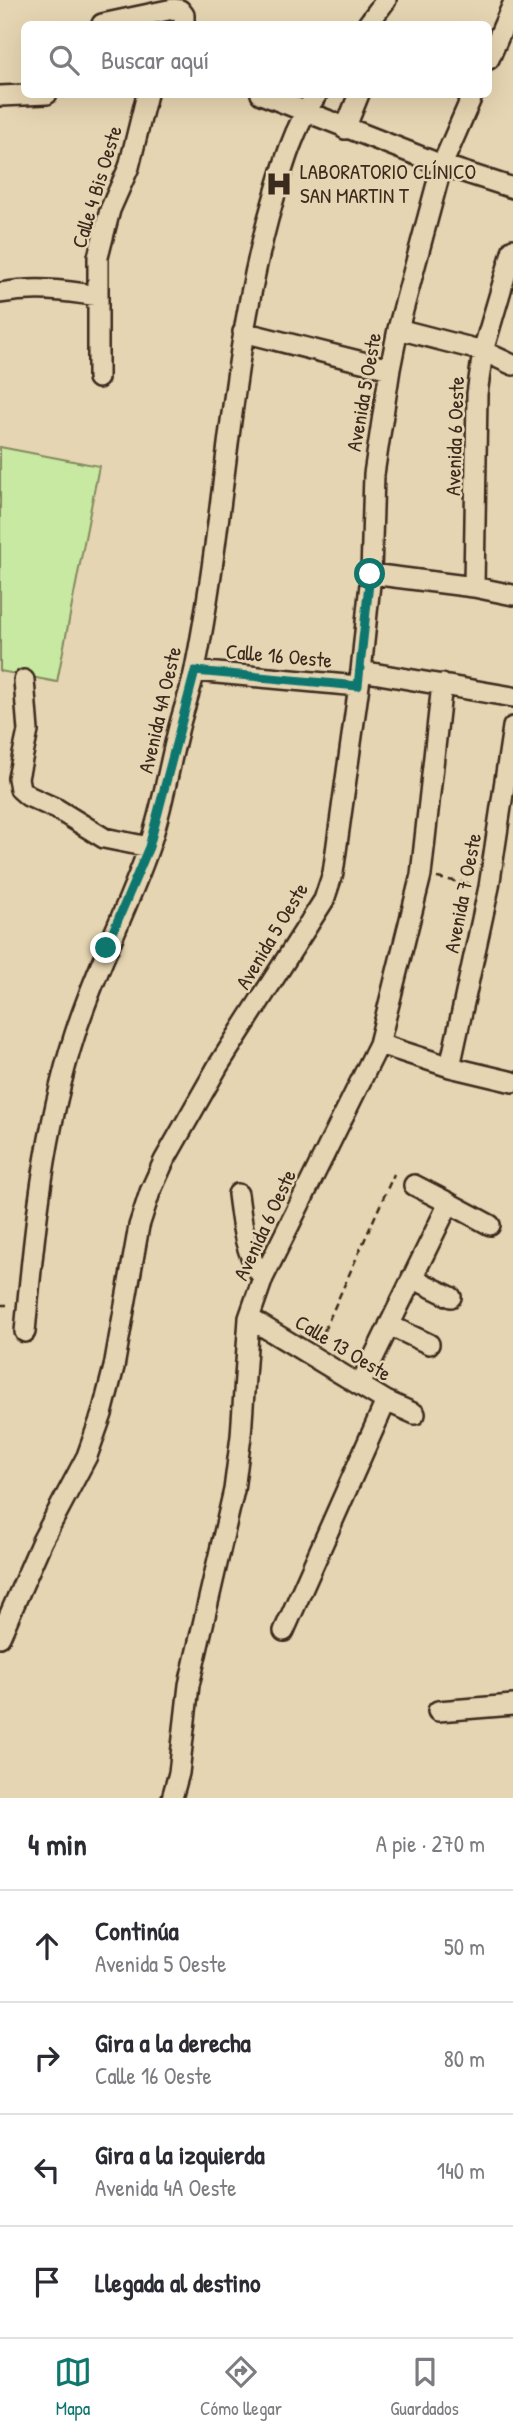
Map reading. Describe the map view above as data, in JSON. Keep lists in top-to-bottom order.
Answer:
{
  "streets": {
    "street": [
      "Calle 4 Bis Oeste",
      "Avenida 5 Oeste",
      "Avenida 6 Oeste",
      "Calle 16 Oeste",
      "Avenida 4A Oeste",
      "Avenida 7 Oeste",
      "Calle 13 Oeste"
    ]
  },
  "crossings": [
    ["Avenida 5 Oeste", "Calle 16 Oeste"],
    ["Avenida 6 Oeste", "Calle 16 Oeste"],
    ["Avenida 6 Oeste", "Calle 13 Oeste"],
    ["Calle 16 Oeste", "Avenida 4A Oeste"]
  ],
  "places": {
    "hospital": ["LABORATORIO CLÍNICO SAN MARTIN T"]
  },
  "page": {
    "search": "Buscar aquí",
    "heading": ["4 min", "A pie · 270 m"],
    "list": [
      ["Continúa", "Avenida 5 Oeste", "50 m"],
      ["Gira a la derecha", "Calle 16 Oeste", "80 m"],
      ["Gira a la izquierda", "Avenida 4A Oeste", "140 m"],
      "Llegada al destino"
    ],
    "nav": ["Mapa", "Cómo llegar", "Guardados"]
  }
}
